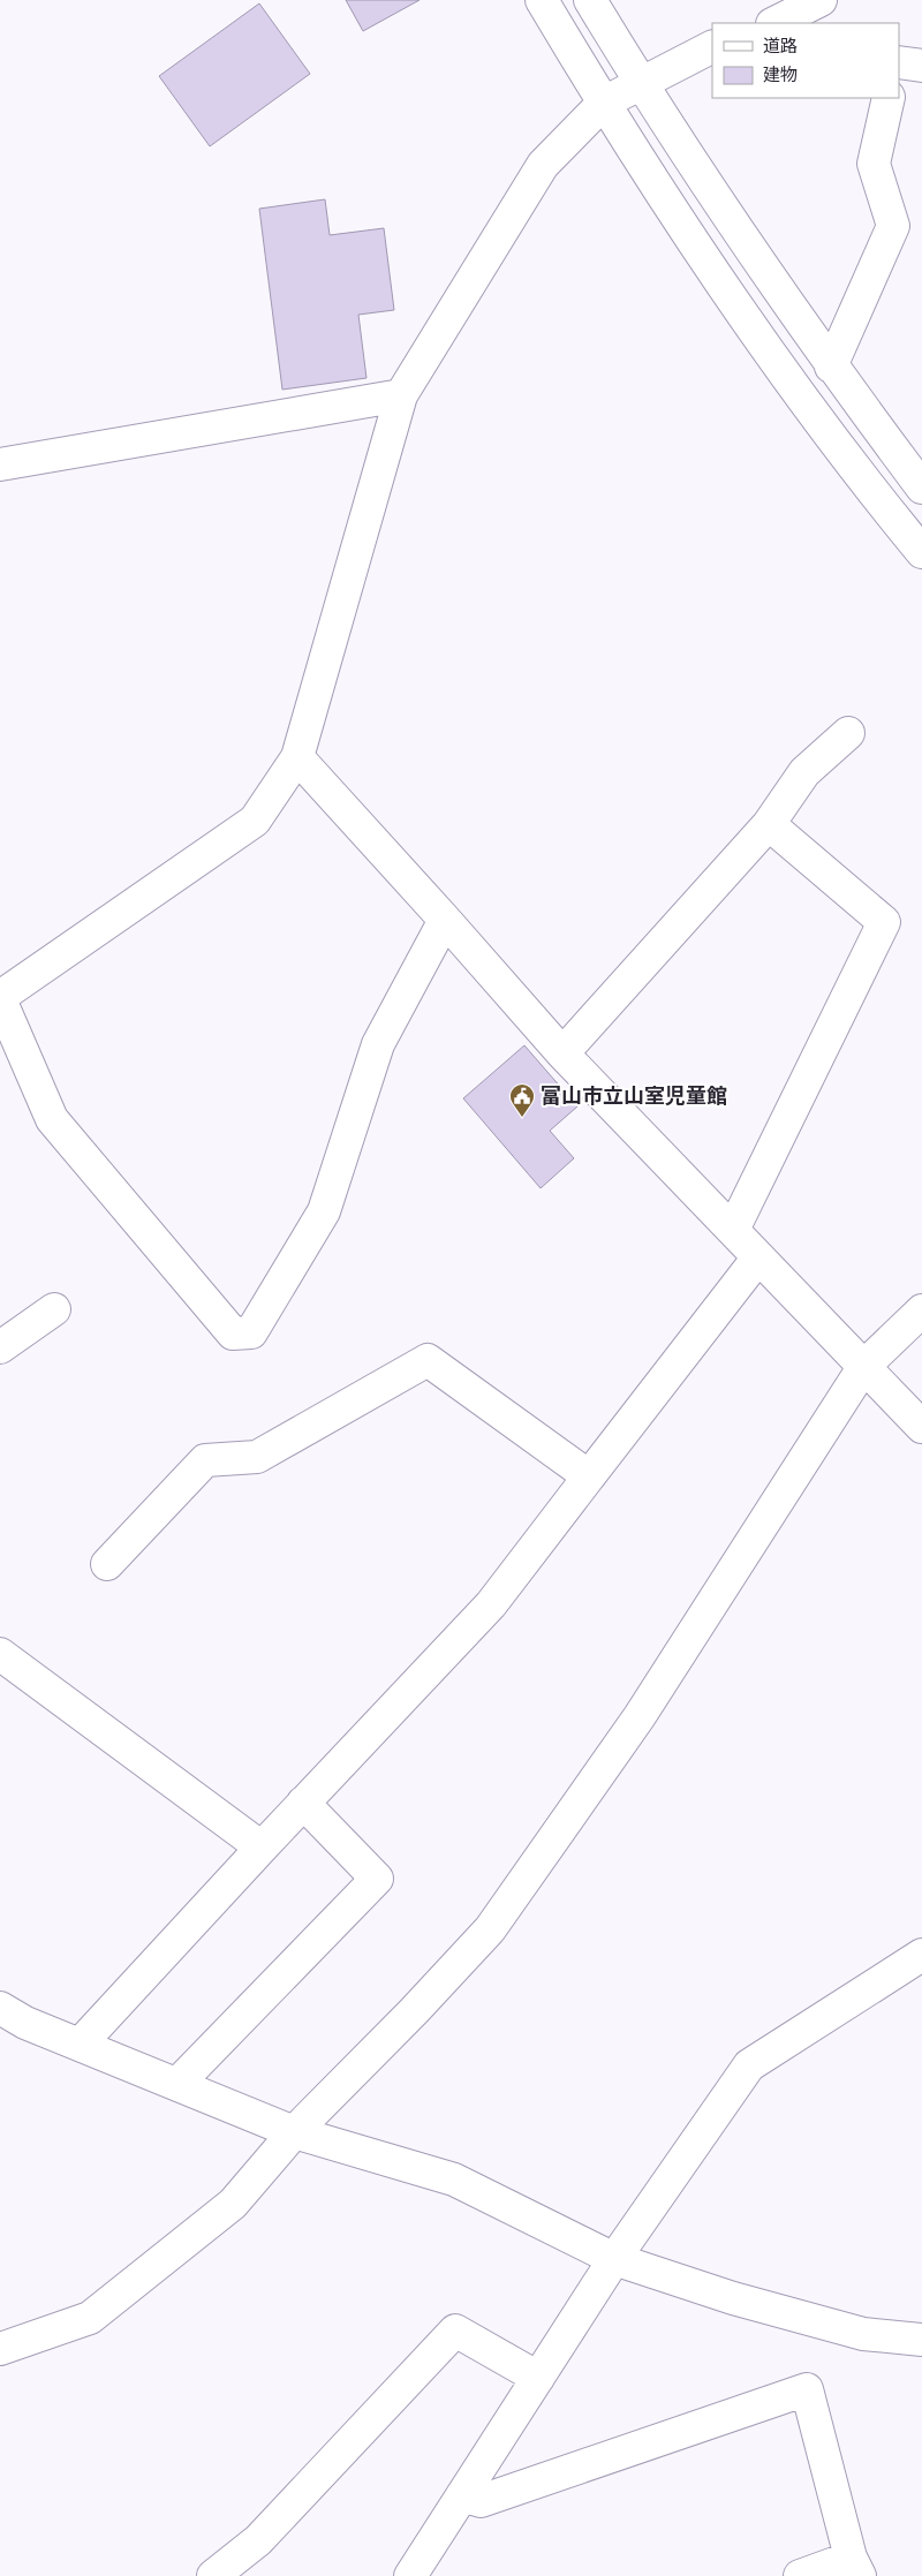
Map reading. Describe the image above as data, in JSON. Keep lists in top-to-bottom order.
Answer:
{
  "places": {
    "public building": ["富山市立山室児童館"]
  },
  "legend": ["道路", "建物"]
}
